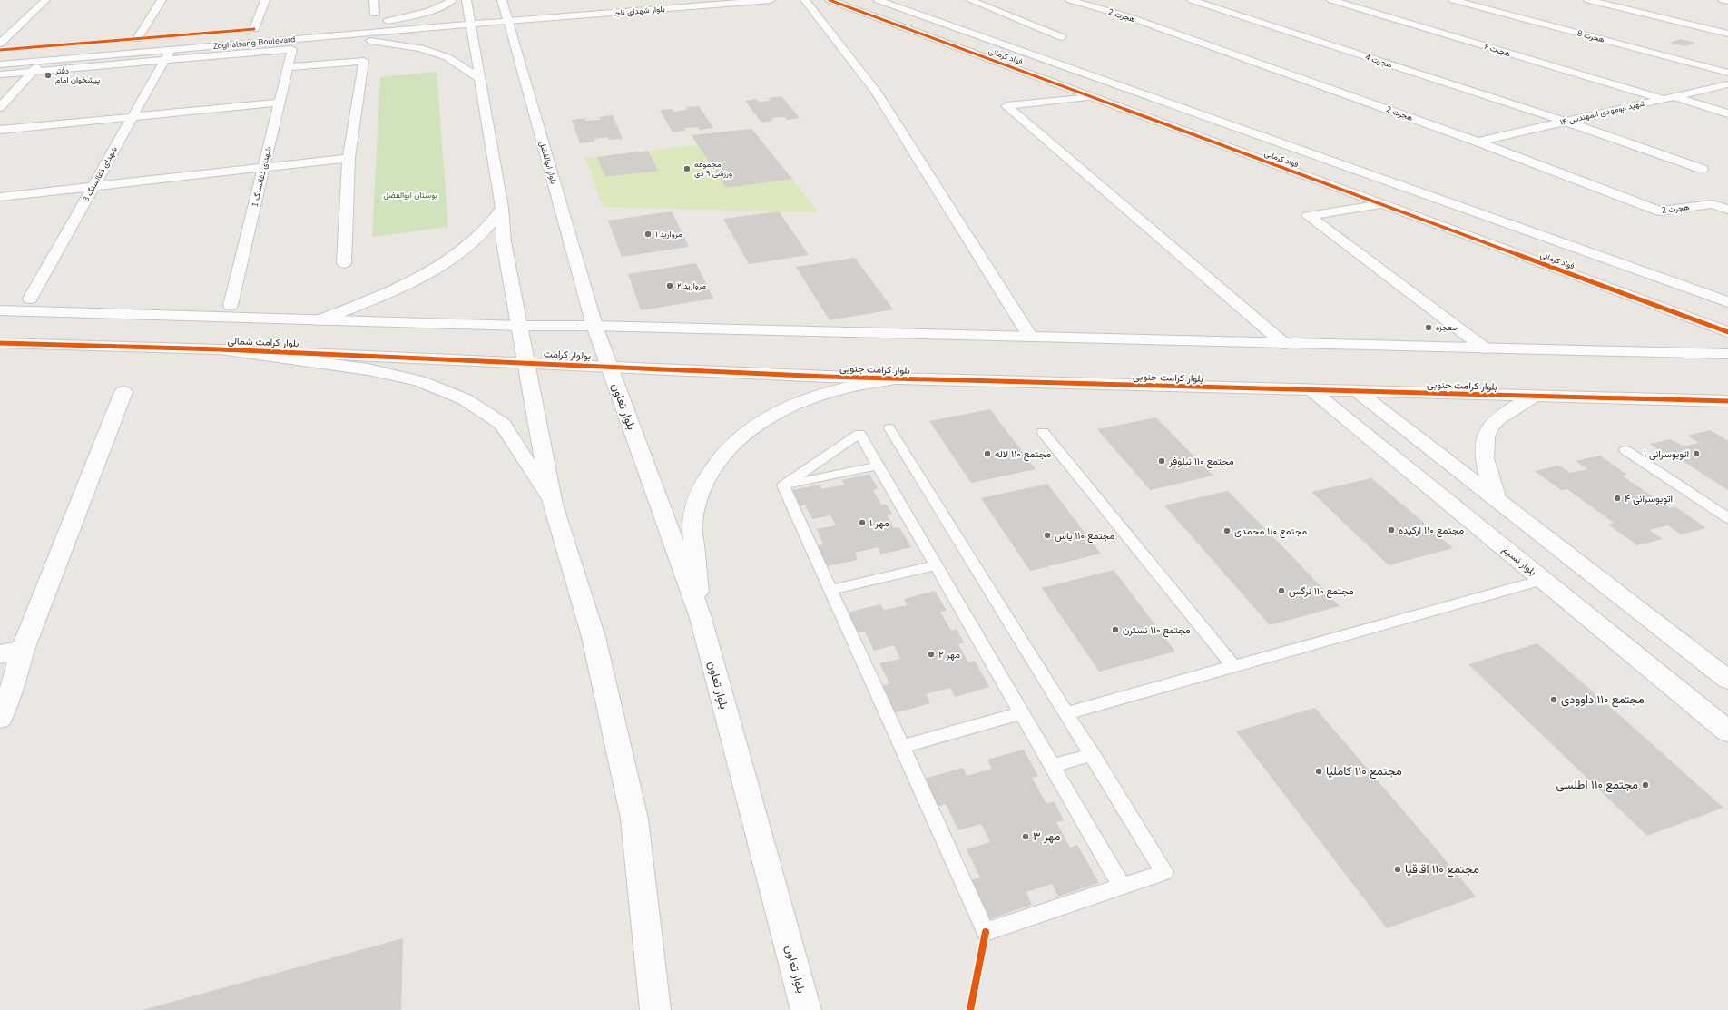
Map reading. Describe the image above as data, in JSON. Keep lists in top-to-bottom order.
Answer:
{
  "streets": {
    "street": [
      "بلوار شهدای ناجا",
      "هجرت 2",
      "هجرت 8",
      "Zoghalsang Boulevard",
      "هجرت ۶",
      "فواد کرمانی",
      "هجرت 4",
      "شهید ابومهدی المهندس ۱۴",
      "بلوار ابوالفضل",
      "شهدای ذغالسنگ 3",
      "شهدای ذغالسنگ 1",
      "بلوار کرامت شمالی",
      "بولوار کرامت",
      "بلوار کرامت جنوبی",
      "بلوار تعاون",
      "بلوار نسیم"
    ]
  },
  "crossings": [
    ["بلوار شهدای ناجا", "Zoghalsang Boulevard"],
    ["بلوار شهدای ناجا", "بلوار ابوالفضل"],
    ["هجرت 2", "شهید ابومهدی المهندس ۱۴"],
    ["Zoghalsang Boulevard", "بلوار ابوالفضل"],
    ["Zoghalsang Boulevard", "شهدای ذغالسنگ 1"],
    ["هجرت ۶", "شهید ابومهدی المهندس ۱۴"],
    ["هجرت 4", "شهید ابومهدی المهندس ۱۴"],
    ["بلوار ابوالفضل", "بولوار کرامت"],
    ["بلوار ابوالفضل", "بلوار کرامت جنوبی"],
    ["بلوار ابوالفضل", "بلوار تعاون"],
    ["بلوار کرامت شمالی", "بولوار کرامت"],
    ["بولوار کرامت", "بلوار کرامت جنوبی"],
    ["بولوار کرامت", "بلوار تعاون"],
    ["بلوار کرامت جنوبی", "بلوار تعاون"],
    ["بلوار کرامت جنوبی", "بلوار نسیم"]
  ],
  "parks": ["بوستان ابوالفضل"],
  "places": [
    "دفتر پیشخوان امام",
    "مجموعه ورزشی ۹ دی",
    "مروارید ۱",
    "مروارید ۲",
    "معجزه",
    "مجتمع ۱۱۰ لاله",
    "اتوبوسرانی ۱",
    "مجتمع ۱۱۰ نیلوفر",
    "اتوبوسرانی ۴",
    "مهر ۱",
    "مجتمع ۱۱۰ ارکیده",
    "مجتمع ۱۱۰ محمدی",
    "مجتمع ۱۱۰ یاس",
    "مجتمع ۱۱۰ نرگس",
    "مجتمع ۱۱۰ نسترن",
    "مهر ۲",
    "مجتمع ۱۱۰ داوودی",
    "مجتمع ۱۱۰ کاملیا",
    "مجتمع ۱۱۰ اطلسی",
    "مهر ۳",
    "مجتمع ۱۱۰ اقاقیا"
  ]
}
